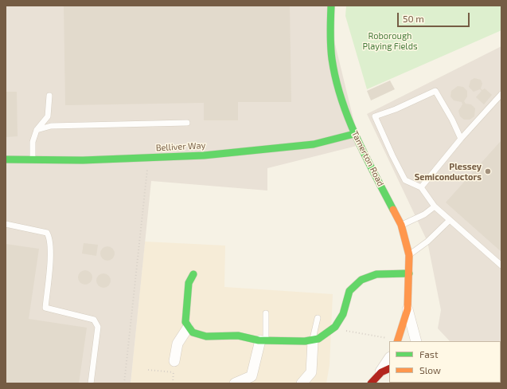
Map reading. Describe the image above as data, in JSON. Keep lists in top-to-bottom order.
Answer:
{
  "streets": {
    "main road": ["Belliver Way", "Tamerton Road"]
  },
  "crossings": [
    ["Belliver Way", "Tamerton Road"]
  ],
  "parks": ["Roborough Playing Fields"],
  "places": ["Plessey Semiconductors"],
  "legend": ["Fast", "Slow"],
  "scale_bar": "50 m"
}
